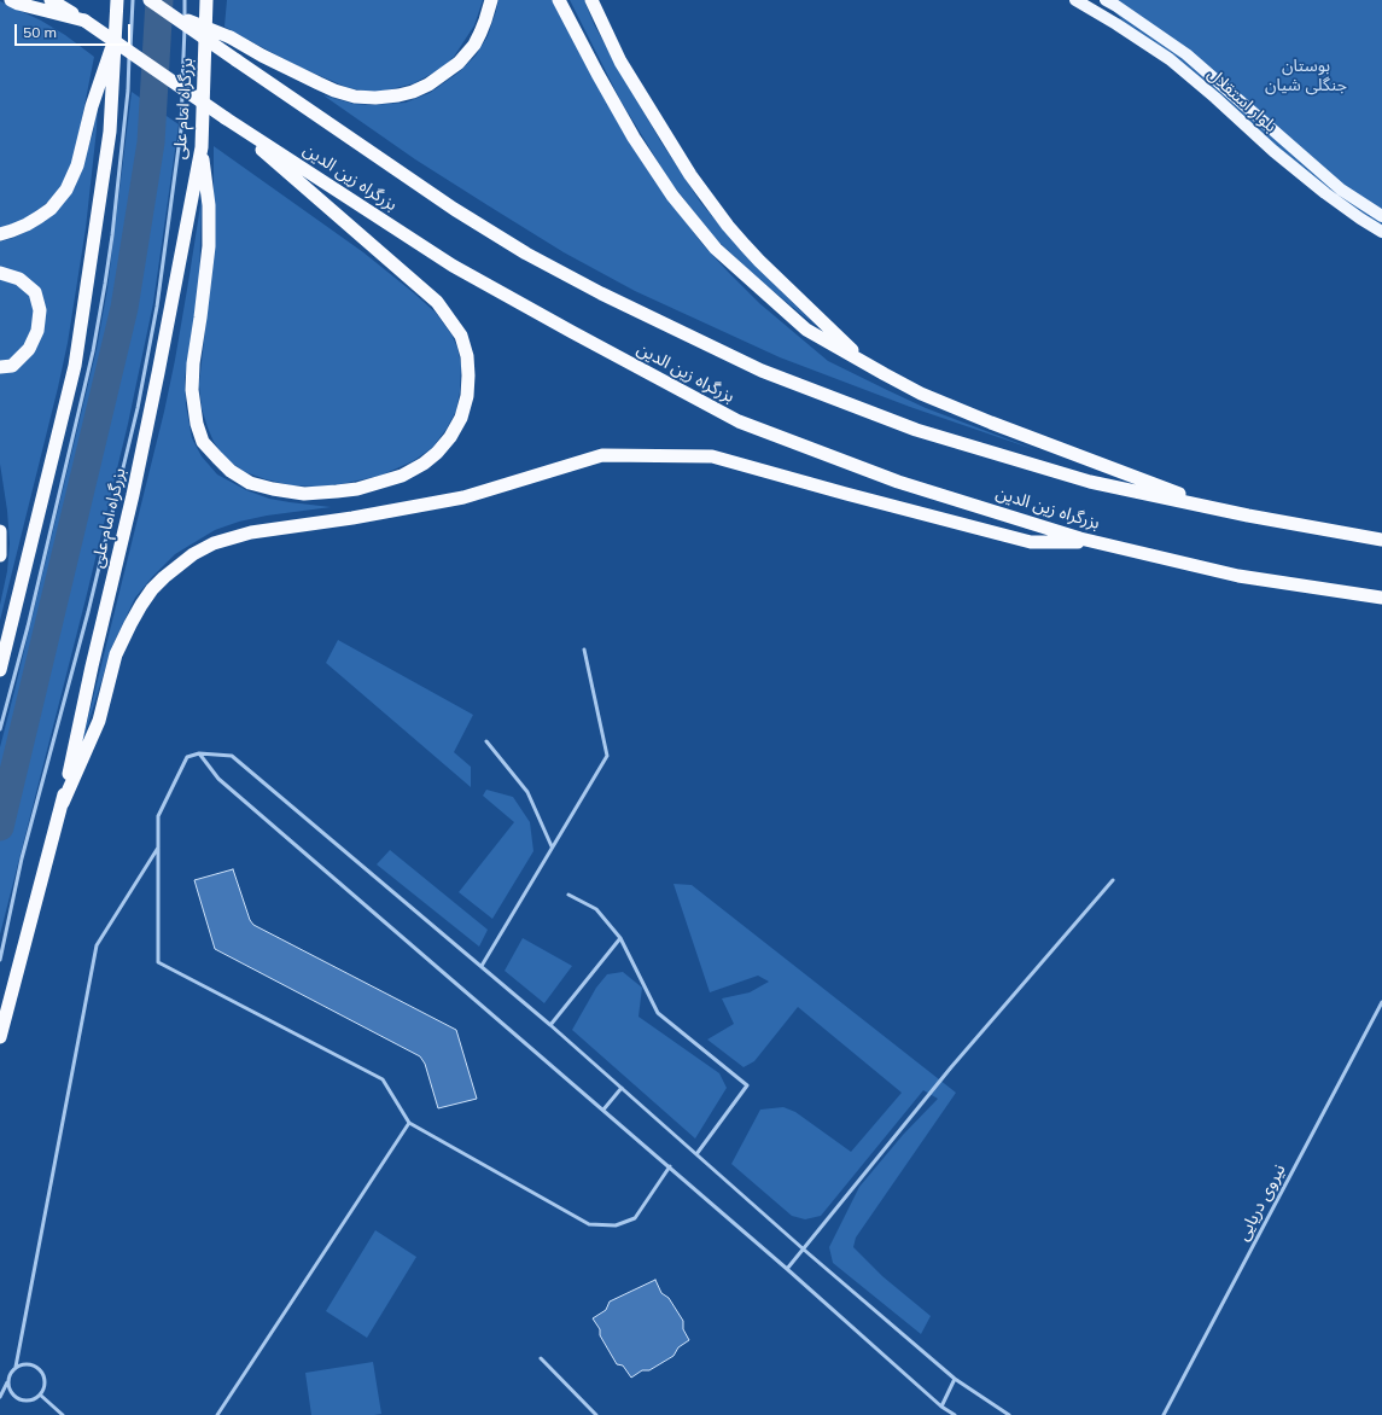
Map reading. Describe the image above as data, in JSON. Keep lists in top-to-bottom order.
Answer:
{
  "streets": {
    "highway": ["بزرگراه امام علی", "بزرگراه زین الدین"],
    "main road": ["بلوار استقلال"],
    "lane": ["نیروی دریایی"]
  },
  "parks": ["بوستان جنگلی شیان"],
  "scale_bar": "50 m"
}
